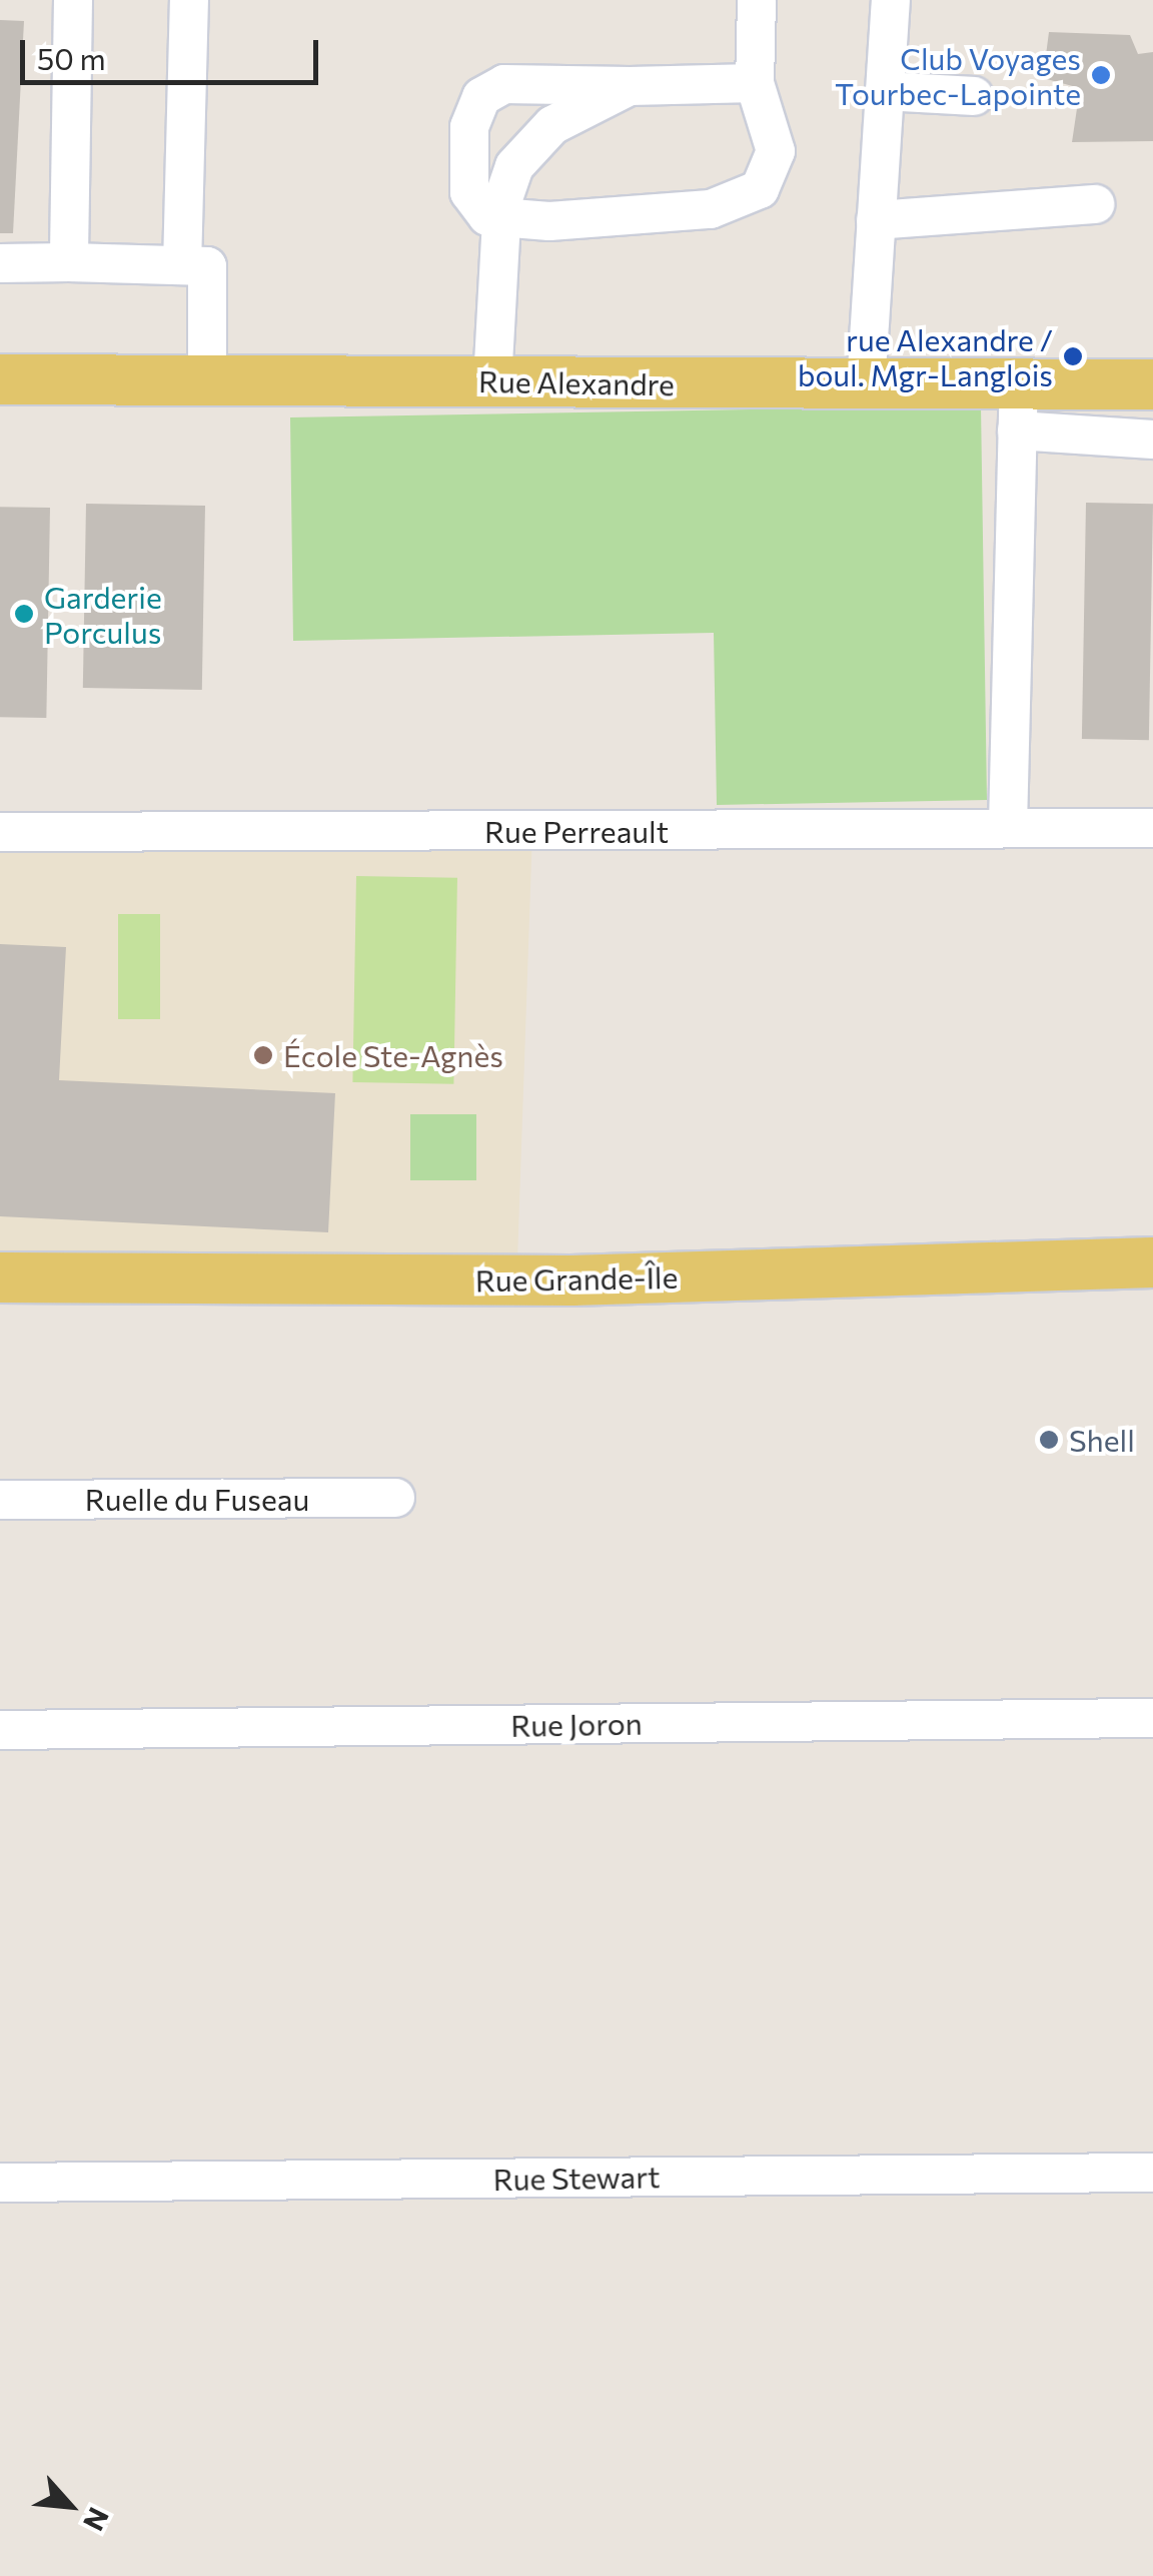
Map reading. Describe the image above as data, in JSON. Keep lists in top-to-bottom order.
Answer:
{
  "streets": {
    "main road": ["Rue Alexandre", "Rue Grande-Île"],
    "street": [
      "Rue Perreault",
      "Ruelle du Fuseau",
      "Rue Joron",
      "Rue Stewart"
    ]
  },
  "places": [
    "Club Voyages Tourbec-Lapointe",
    "rue Alexandre / boul. Mgr-Langlois",
    "Garderie Porculus",
    "École Ste-Agnès",
    "Shell"
  ],
  "scale_bar": "50 m",
  "north": "bottom right"
}
